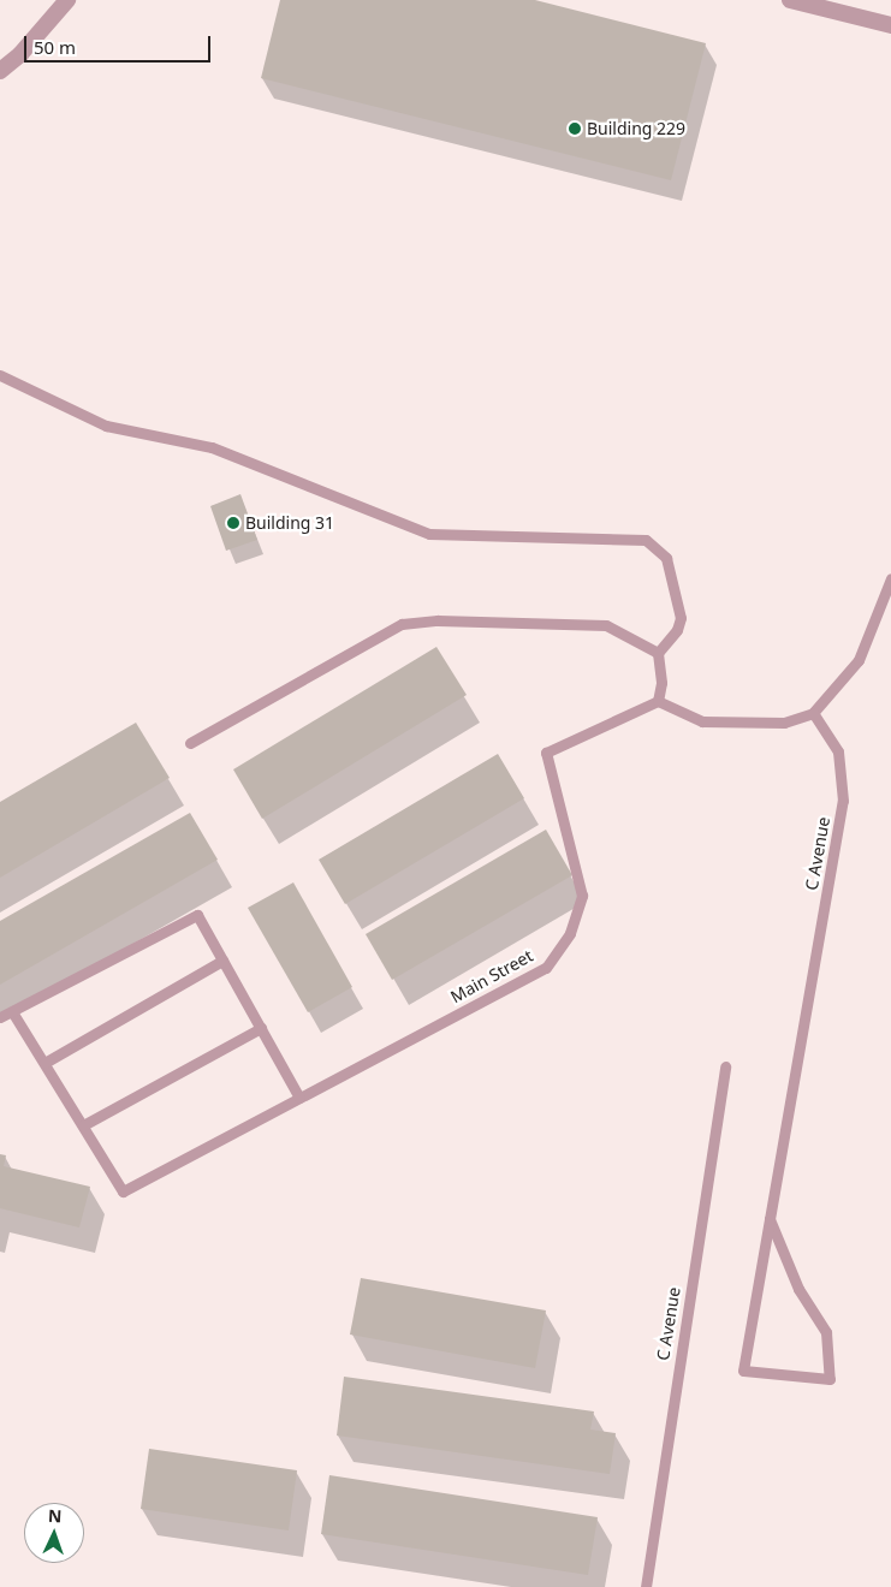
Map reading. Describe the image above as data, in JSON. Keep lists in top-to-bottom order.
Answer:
{
  "streets": {
    "lane": ["C Avenue", "Main Street"]
  },
  "places": ["Building 229", "Building 31"],
  "scale_bar": "50 m",
  "north": "top"
}
